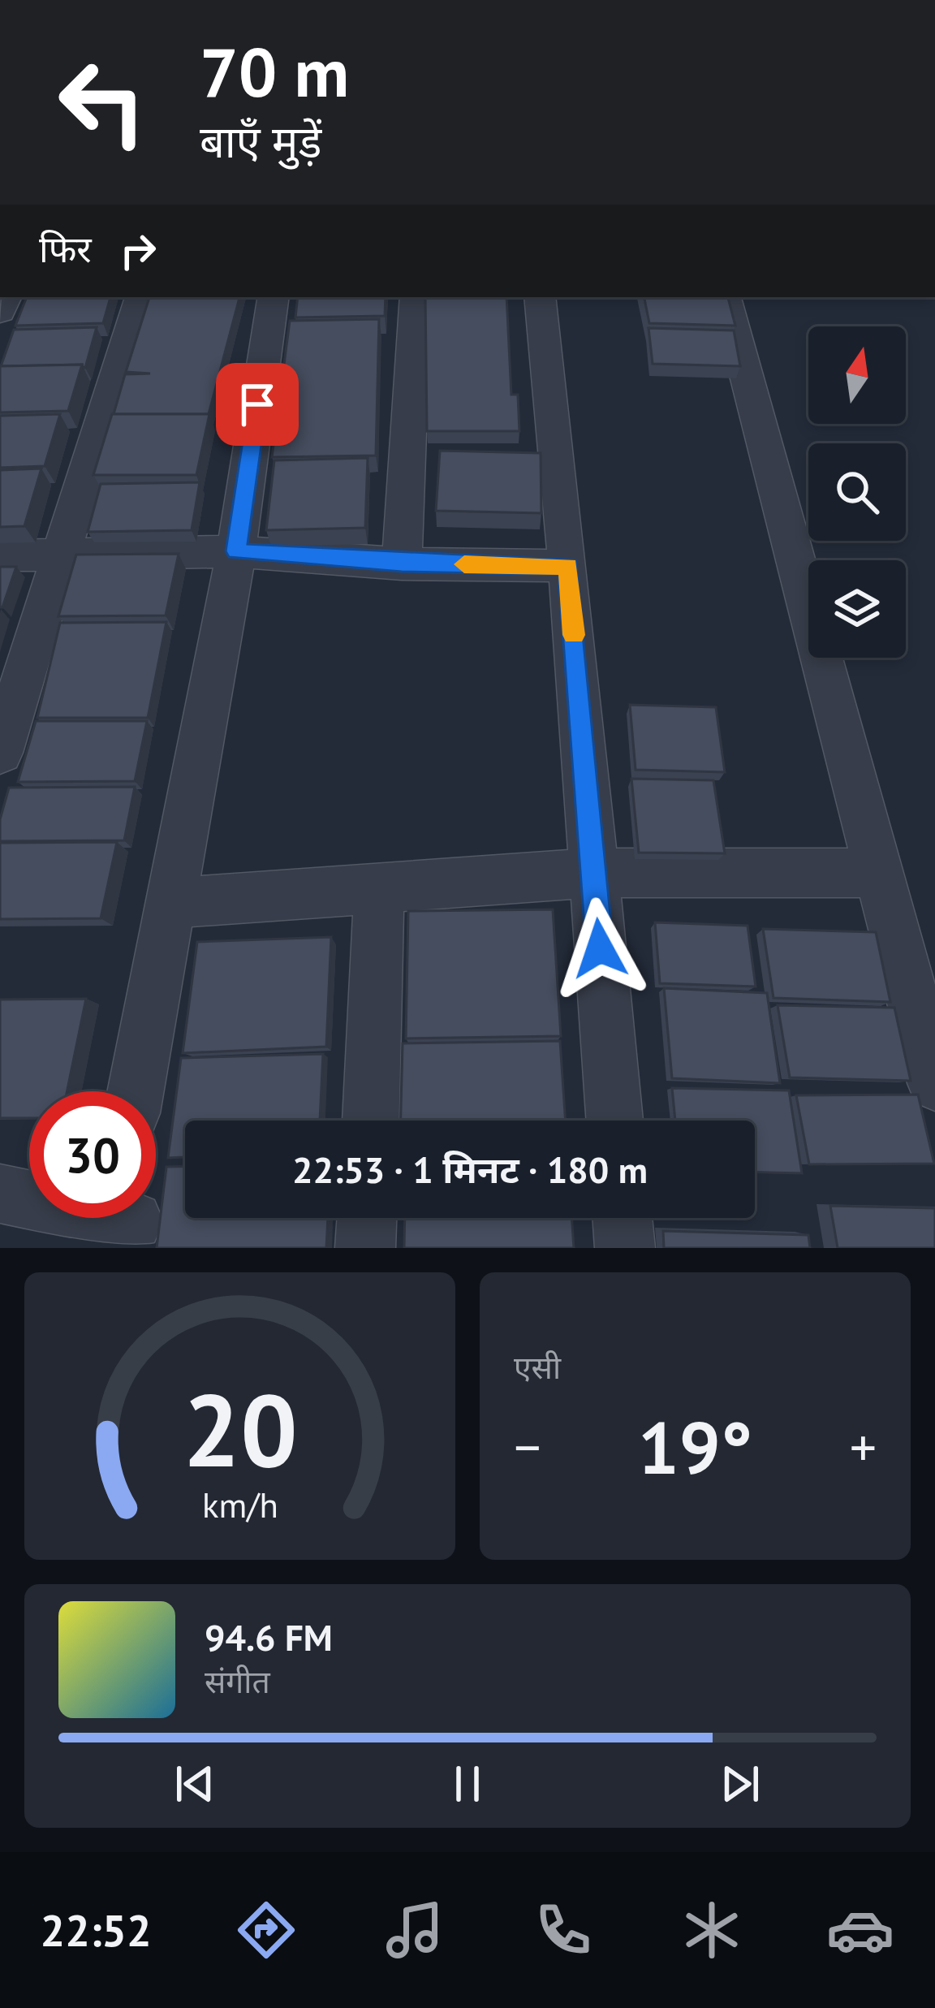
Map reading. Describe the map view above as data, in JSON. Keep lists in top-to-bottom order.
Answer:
{
  "north": "top",
  "page": {
    "turn": ["70 m", "बाएँ मुड़ें"],
    "then": "फिर",
    "limit": "30",
    "trip": "22:53 · 1 मिनट · 180 m",
    "tile": "एसी",
    "heat": ["−", "19°", "+"],
    "song": ["94.6 FM", "संगीत"],
    "tabs": "22:52",
    "gauge": ["20", "km/h"]
  }
}
